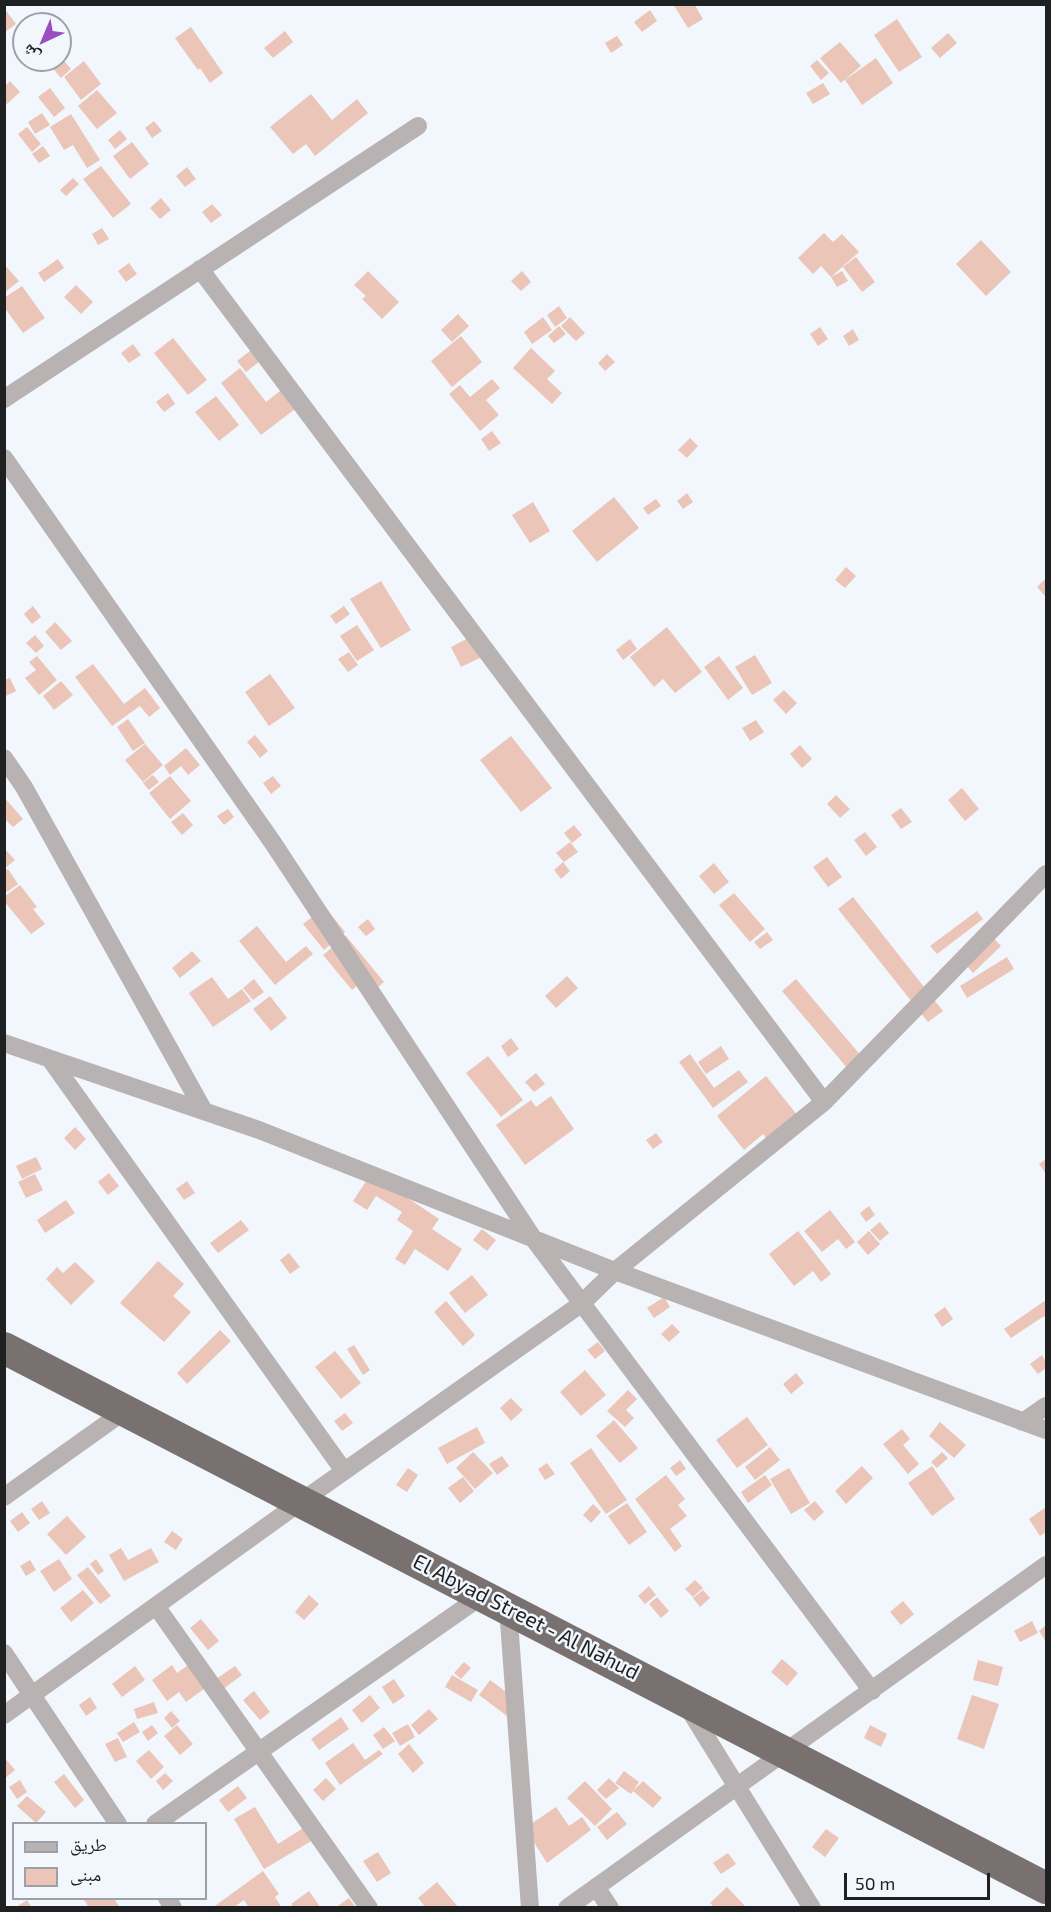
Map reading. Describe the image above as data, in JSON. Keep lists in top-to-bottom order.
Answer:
{
  "streets": {
    "highway": ["El Abyad Street - Al Nahud"]
  },
  "legend": ["طريق", "مبنى"],
  "scale_bar": "50 m",
  "north": "bottom left"
}
